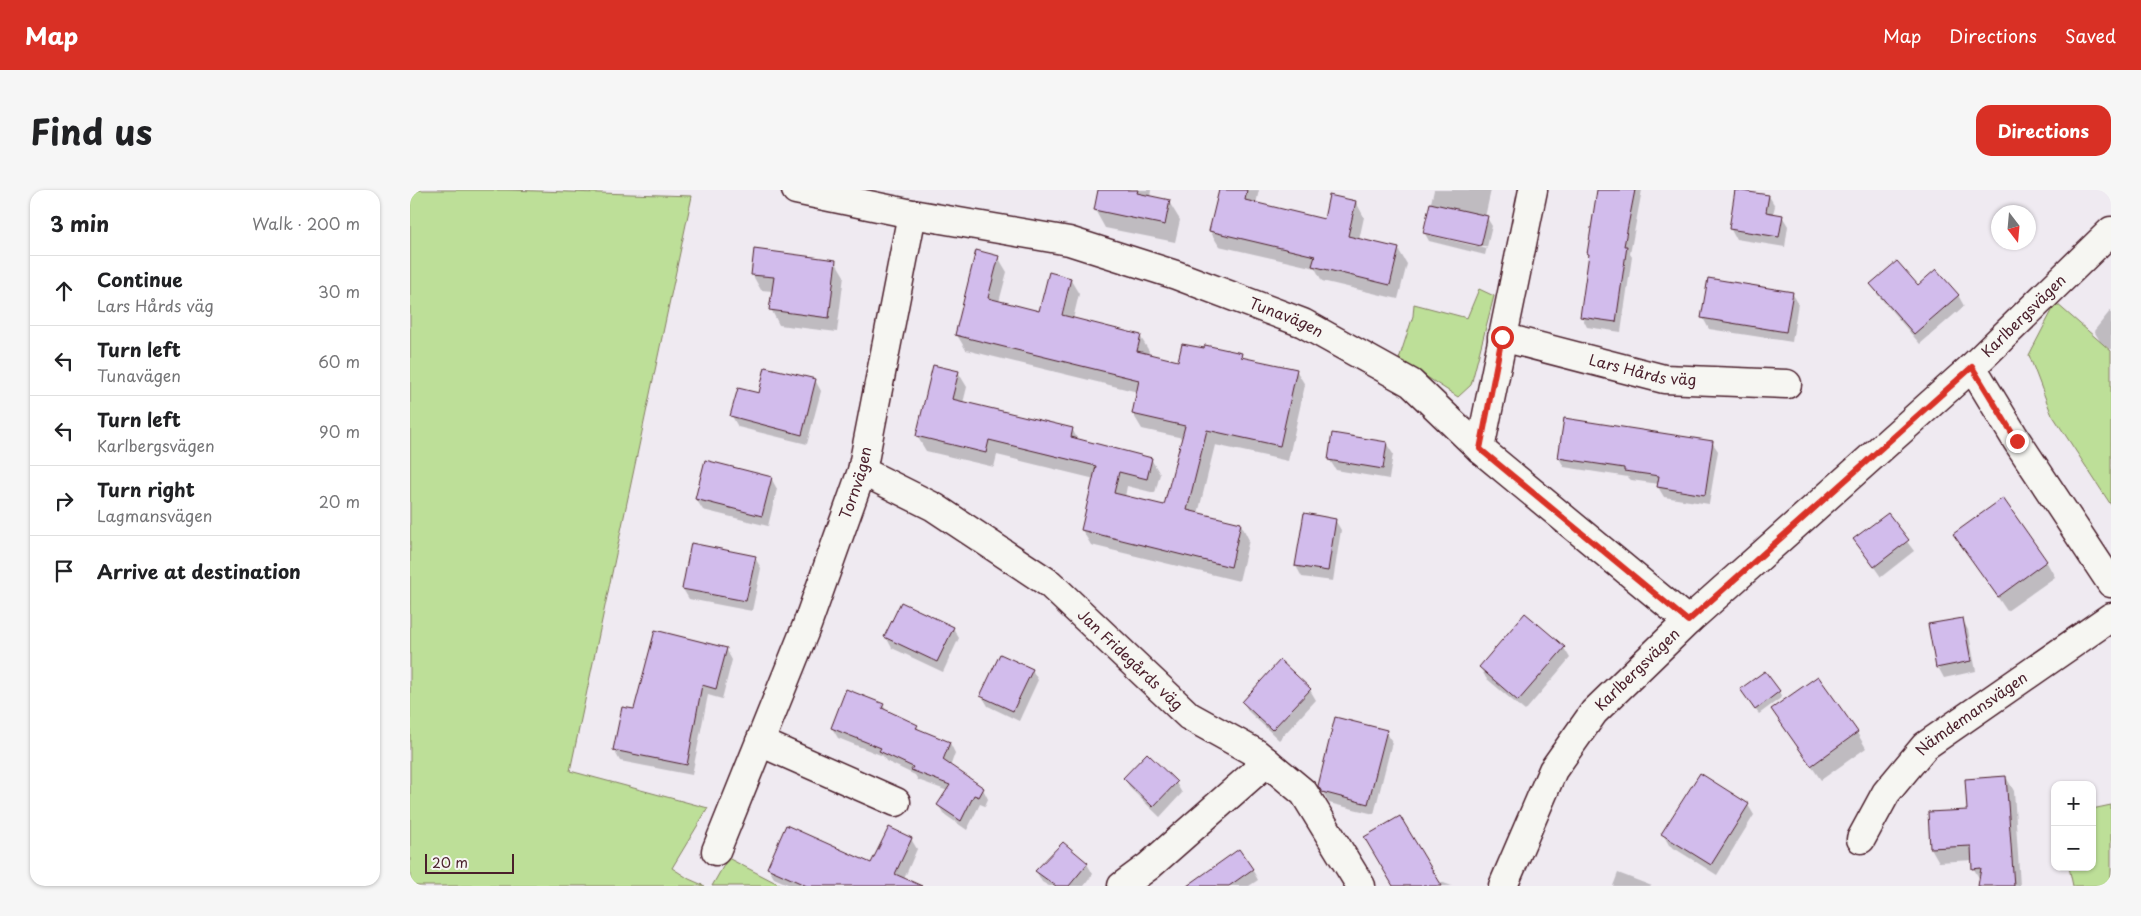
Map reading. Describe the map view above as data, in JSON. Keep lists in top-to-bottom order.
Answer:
{
  "streets": {
    "street": [
      "Karlbergsvägen",
      "Tunavägen",
      "Lars Hårds väg",
      "Tornvägen",
      "Jan Fridegårds väg",
      "Nämdemansvägen"
    ]
  },
  "crossings": [
    ["Karlbergsvägen", "Tunavägen"],
    ["Tunavägen", "Tornvägen"],
    ["Tornvägen", "Jan Fridegårds väg"]
  ],
  "scale_bar": "20 m",
  "north": "bottom",
  "page": {
    "header": "Map",
    "nav": ["Map", "Directions", "Saved"],
    "title": "Find us",
    "buttons": "Directions",
    "heading": ["3 min", "Walk · 200 m"],
    "list": [
      ["Continue", "Lars Hårds väg", "30 m"],
      ["Turn left", "Tunavägen", "60 m"],
      ["Turn left", "Karlbergsvägen", "90 m"],
      ["Turn right", "Lagmansvägen", "20 m"],
      "Arrive at destination"
    ],
    "map_buttons": ["+", "−"],
    "scale": "20 m"
  }
}
